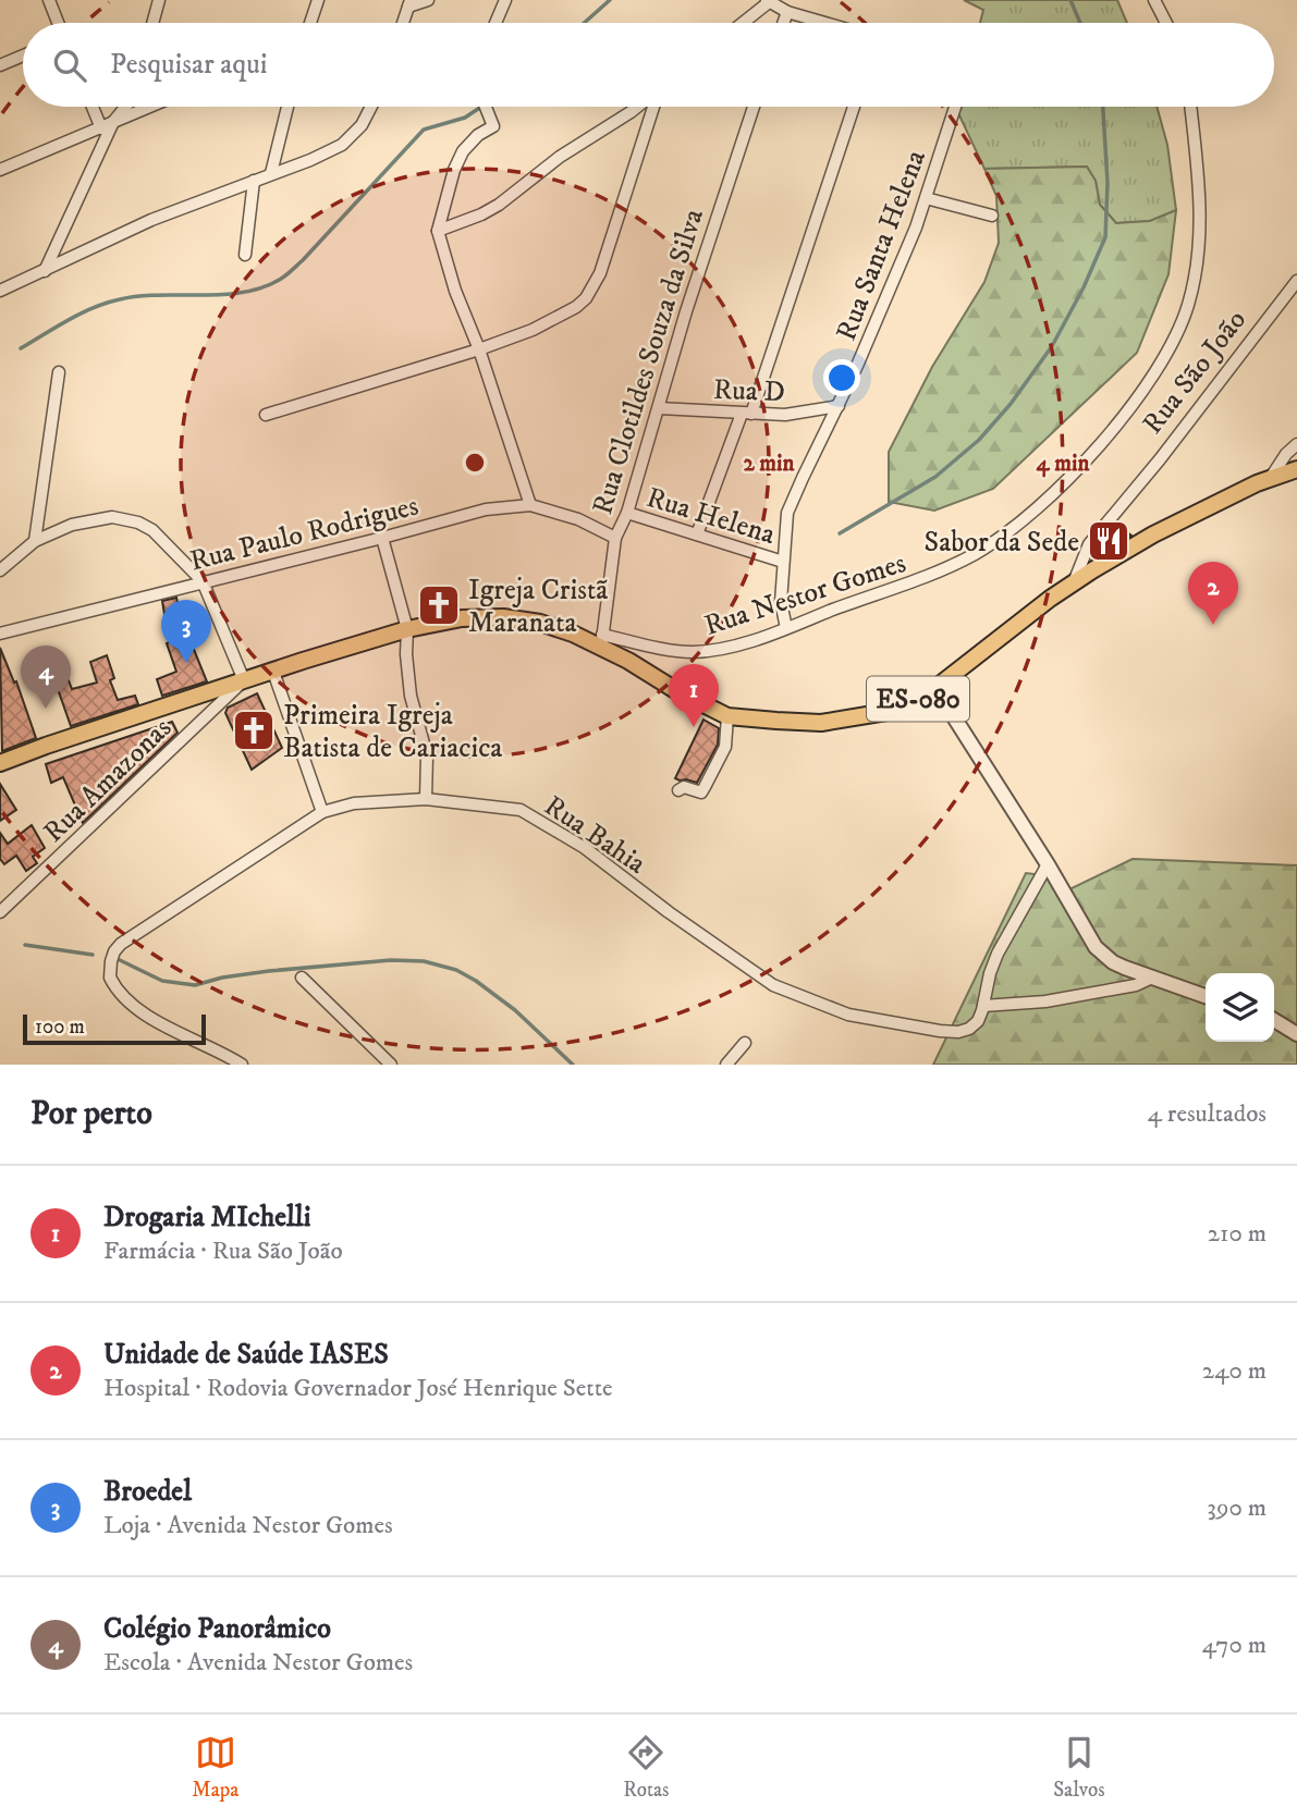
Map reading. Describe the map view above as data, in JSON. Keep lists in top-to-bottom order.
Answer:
{
  "streets": {
    "main road": ["ES-080"],
    "street": [
      "Rua Santa Helena",
      "Rua Clotildes Souza da Silva",
      "Rua São João",
      "Rua D",
      "Rua Helena",
      "Rua Paulo Rodrigues",
      "Rua Nestor Gomes",
      "Rua Amazonas",
      "Rua Bahia"
    ]
  },
  "crossings": [
    ["Rua Santa Helena", "Rua D"],
    ["Rua Santa Helena", "Rua Helena"],
    ["Rua Santa Helena", "Rua Nestor Gomes"],
    ["Rua Clotildes Souza da Silva", "Rua D"],
    ["Rua Clotildes Souza da Silva", "Rua Helena"],
    ["Rua Clotildes Souza da Silva", "Rua Paulo Rodrigues"],
    ["Rua Clotildes Souza da Silva", "Rua Nestor Gomes"],
    ["Rua Clotildes Souza da Silva", "ES-080"],
    ["Rua São João", "ES-080"],
    ["Rua Nestor Gomes", "ES-080"],
    ["ES-080", "Rua Amazonas"]
  ],
  "places": {
    "restaurant": ["Sabor da Sede"],
    "church": ["Igreja Cristã Maranata", "Primeira Igreja Batista de Cariacica"]
  },
  "scale_bar": "100 m",
  "page": {
    "search": "Pesquisar aqui",
    "pins": [
      "2",
      "3",
      "4",
      "1"
    ],
    "scale": "100 m",
    "heading": ["Por perto", "4 resultados"],
    "list": [
      {
        "mark": "1",
        "name": "Drogaria MIchelli",
        "note": "Farmácia · Rua São João",
        "value": "210 m"
      },
      {
        "mark": "2",
        "name": "Unidade de Saúde IASES",
        "note": "Hospital · Rodovia Governador José Henrique Sette",
        "value": "240 m"
      },
      {
        "mark": "3",
        "name": "Broedel",
        "note": "Loja · Avenida Nestor Gomes",
        "value": "390 m"
      },
      {
        "mark": "4",
        "name": "Colégio Panorâmico",
        "note": "Escola · Avenida Nestor Gomes",
        "value": "470 m"
      }
    ],
    "nav": ["Mapa", "Rotas", "Salvos"]
  },
  "rings": ["2 min", "4 min"]
}
